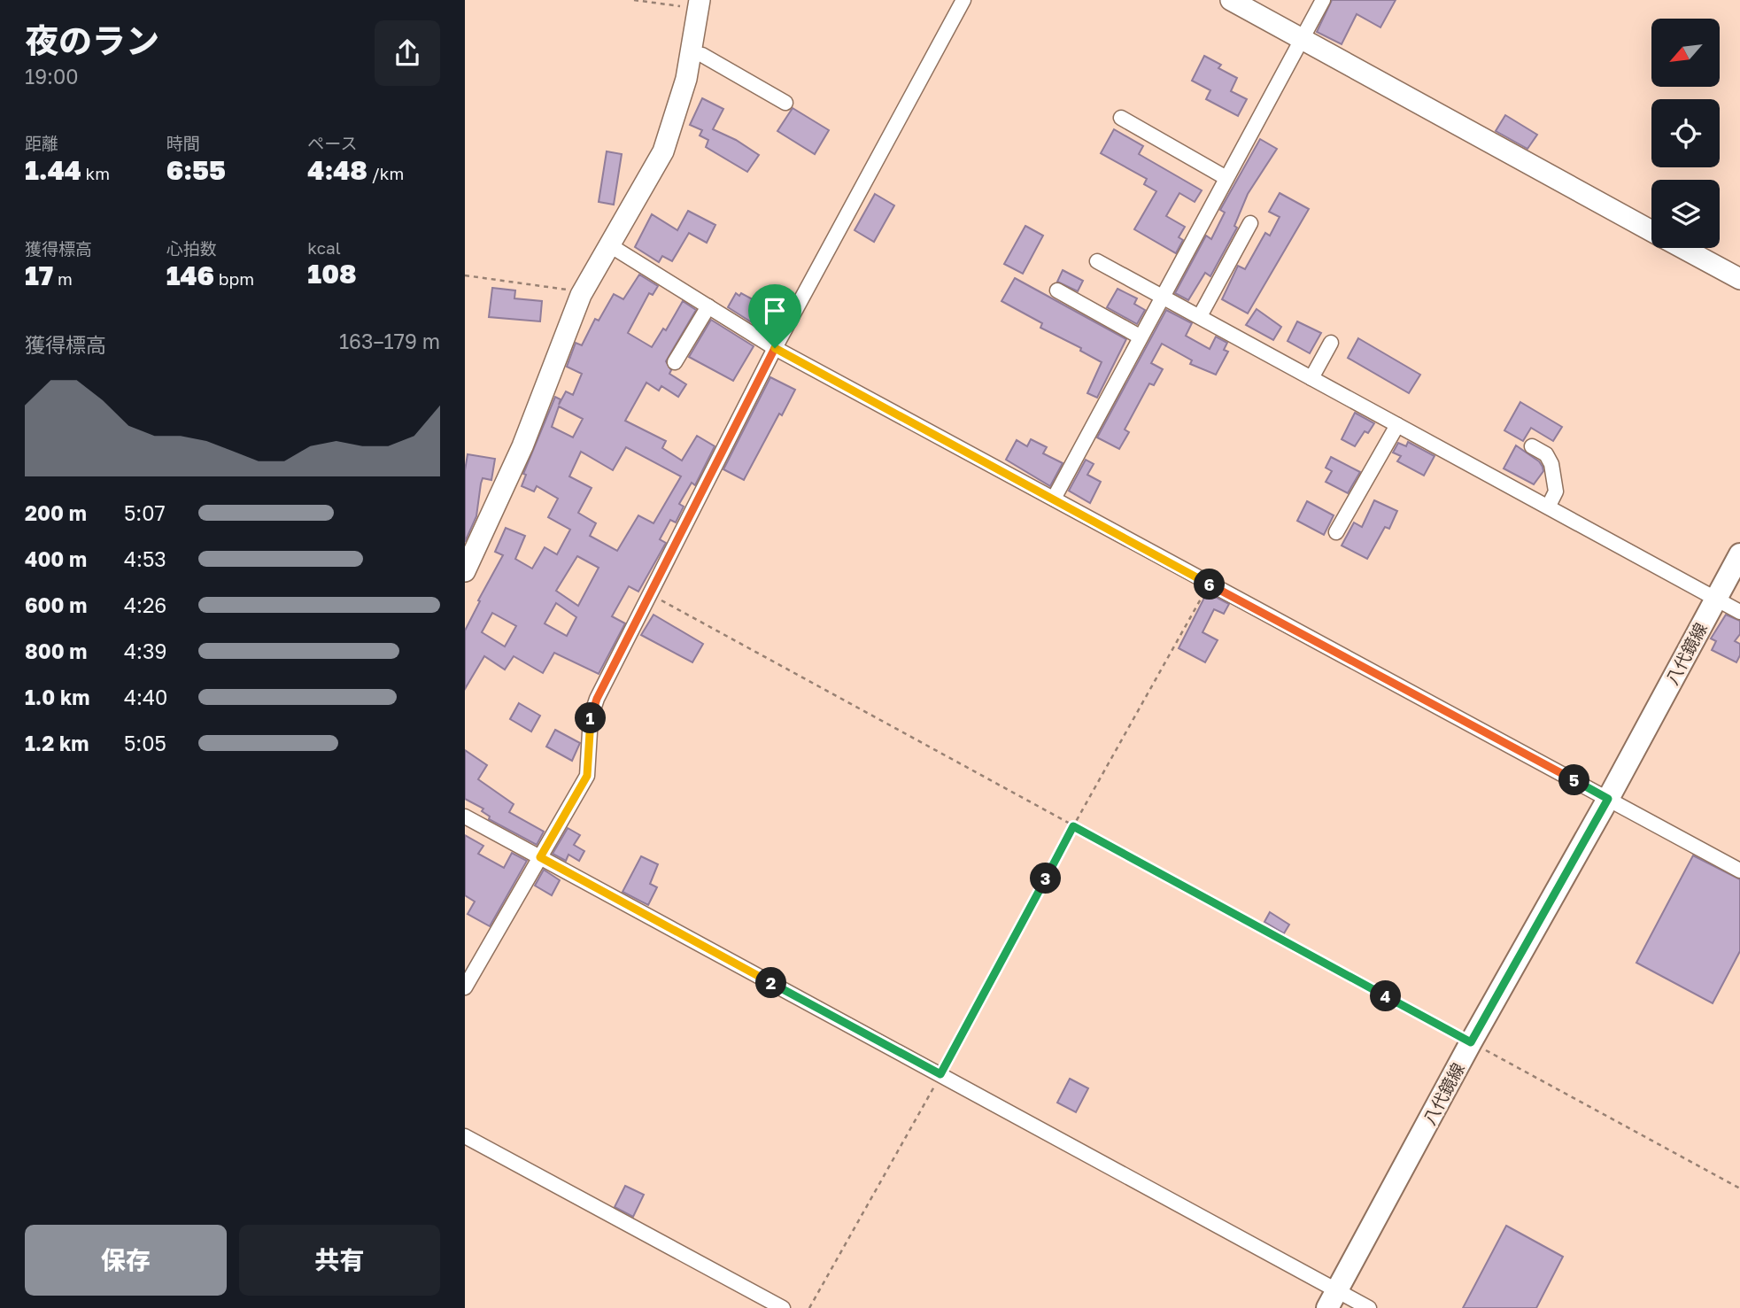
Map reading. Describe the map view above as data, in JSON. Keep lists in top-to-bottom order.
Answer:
{
  "streets": {
    "main road": ["八代鏡線"]
  },
  "north": "bottom left",
  "page": {
    "heading": ["夜のラン", "19:00"],
    "stats": [
      ["距離", "1.44 km"],
      ["時間", "6:55"],
      ["ペース", "4:48 /km"],
      ["獲得標高", "17 m"],
      ["心拍数", "146 bpm"],
      ["kcal", "108"]
    ],
    "chart": ["獲得標高", "163–179 m"],
    "list": [
      {
        "name": "200 m",
        "note": "5:07"
      },
      {
        "name": "400 m",
        "note": "4:53"
      },
      {
        "name": "600 m",
        "note": "4:26"
      },
      {
        "name": "800 m",
        "note": "4:39"
      },
      {
        "name": "1.0 km",
        "note": "4:40"
      },
      {
        "name": "1.2 km",
        "note": "5:05"
      }
    ],
    "pins": [
      "6",
      "1",
      "5",
      "3",
      "2",
      "4"
    ],
    "buttons": ["保存", "共有"]
  }
}
